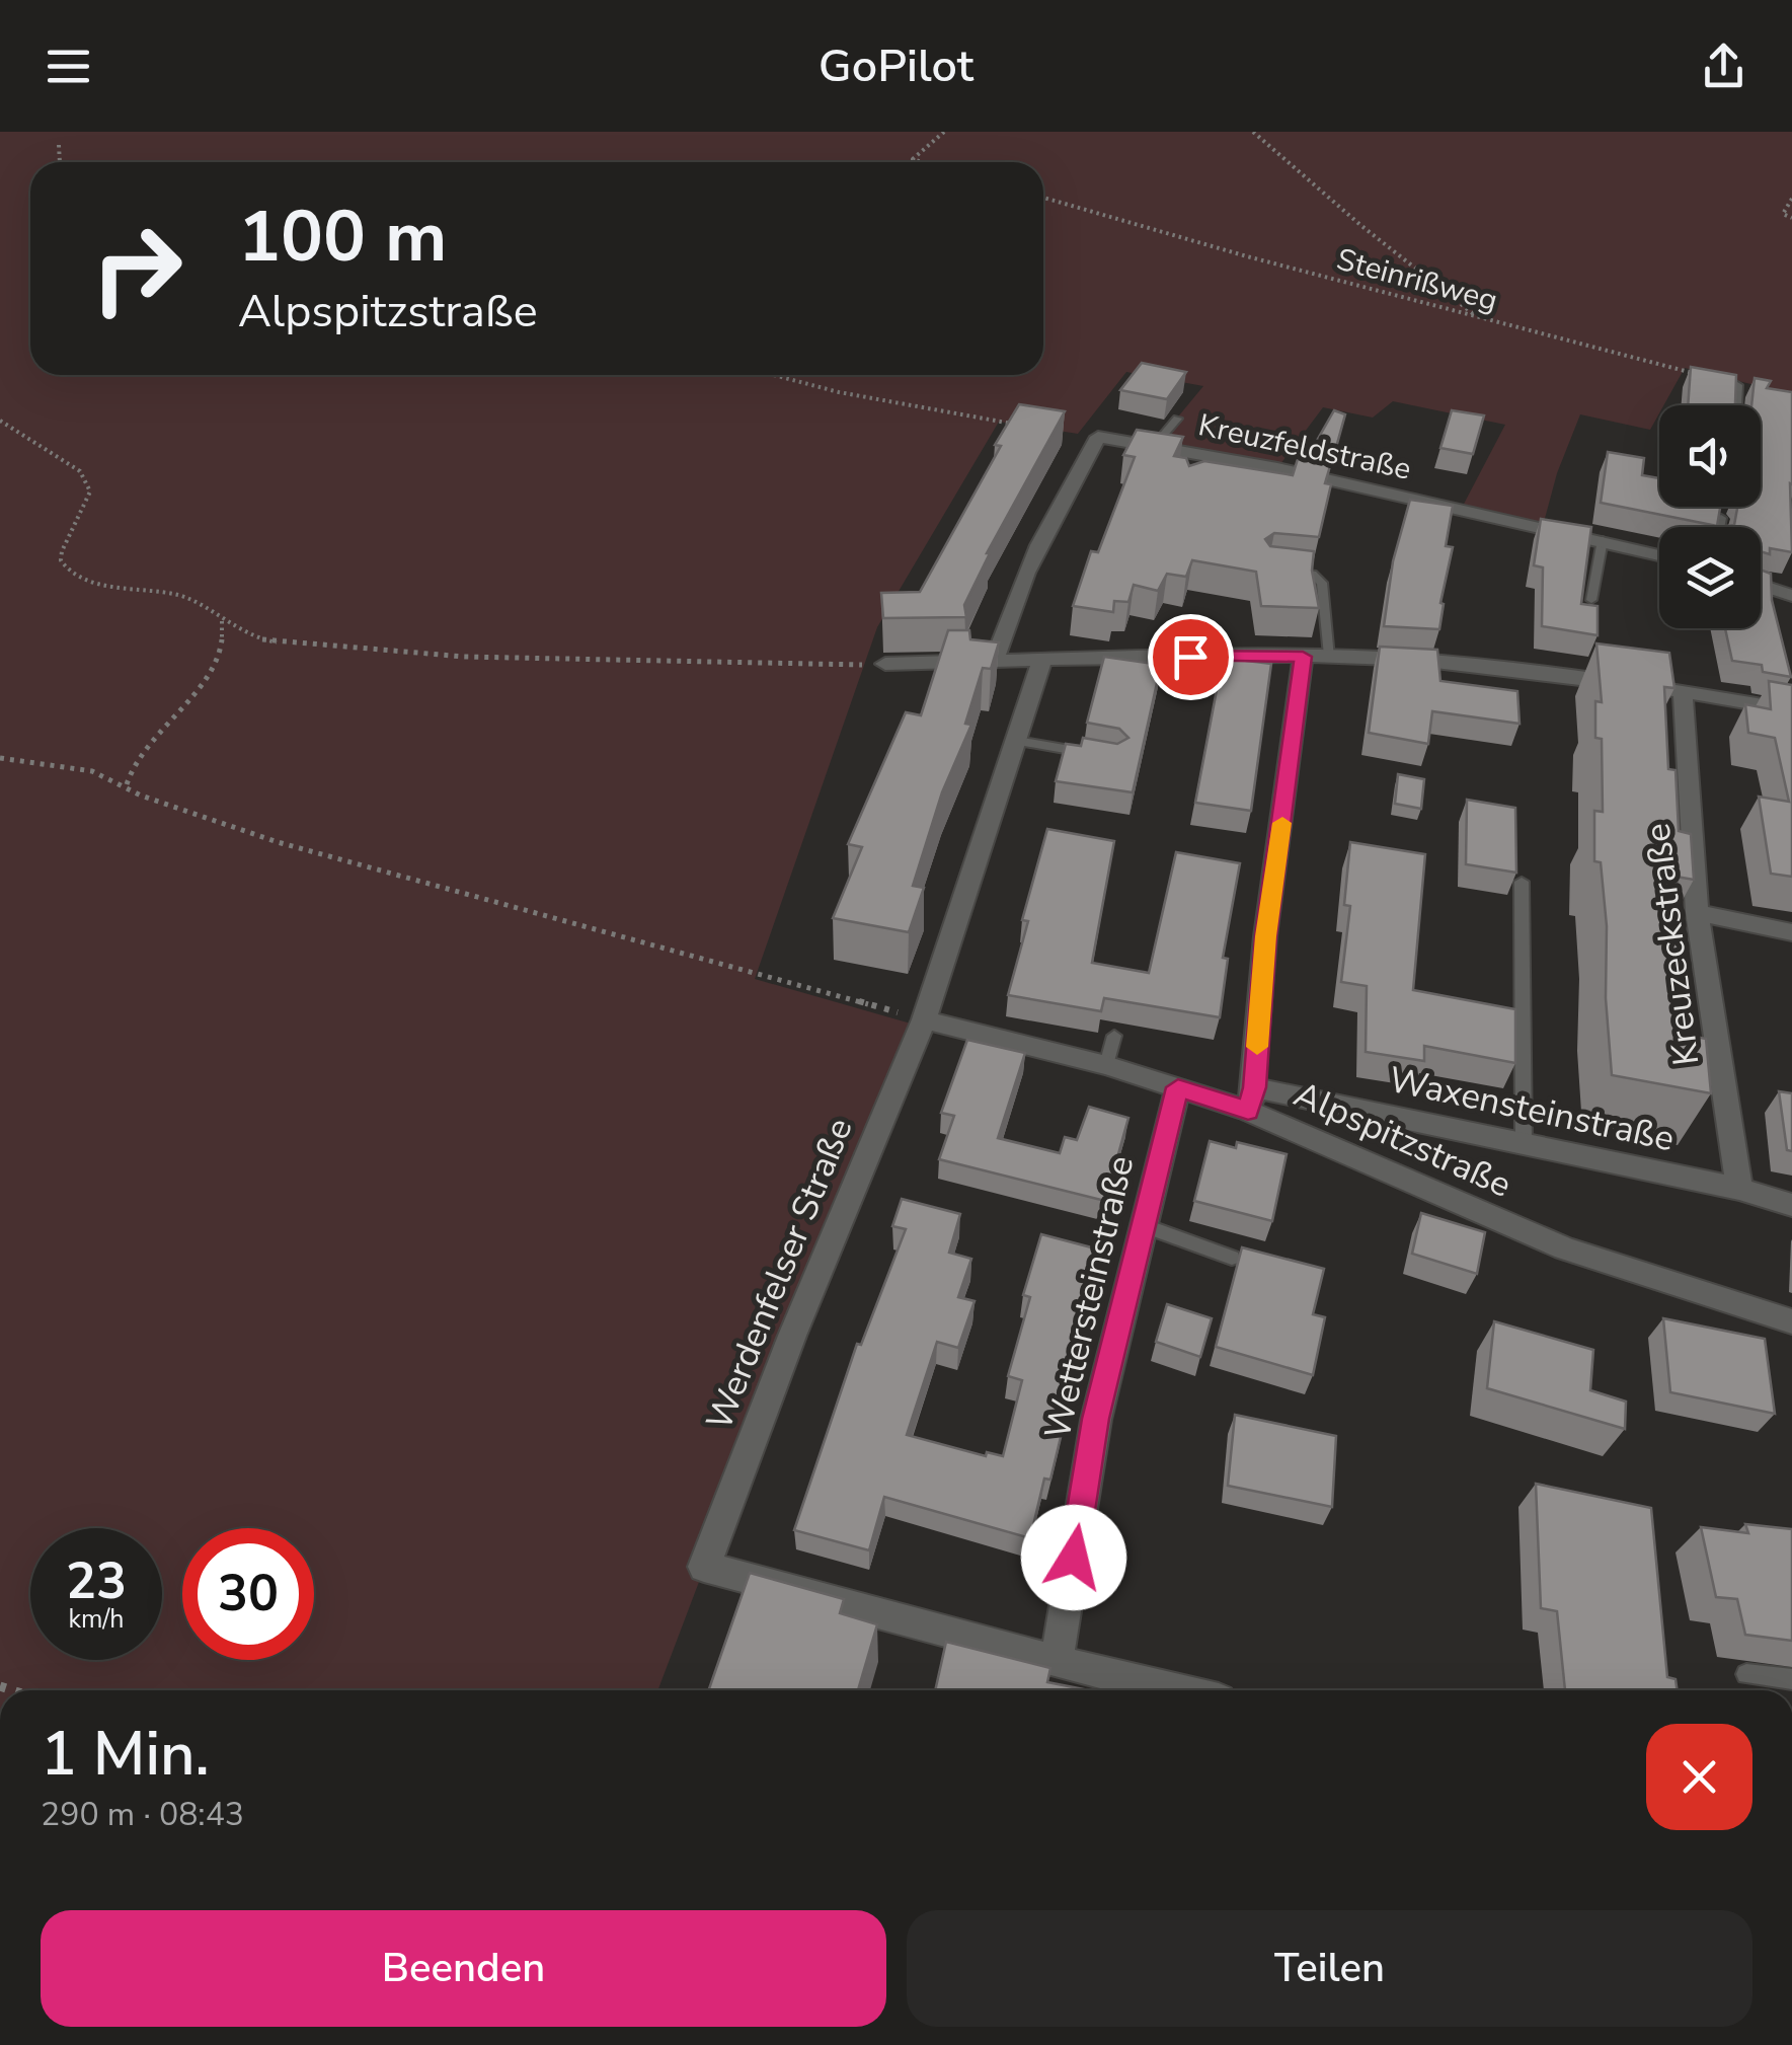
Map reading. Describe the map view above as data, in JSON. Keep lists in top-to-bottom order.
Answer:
{
  "streets": {
    "street": [
      "Kreuzfeldstraße",
      "Kreuzeckstraße",
      "Waxensteinstraße",
      "Alpspitzstraße",
      "Werdenfelser Straße",
      "Wettersteinstraße"
    ],
    "path": ["Steinrißweg"]
  },
  "crossings": [
    ["Kreuzeckstraße", "Waxensteinstraße"],
    ["Waxensteinstraße", "Alpspitzstraße"],
    ["Alpspitzstraße", "Werdenfelser Straße"],
    ["Alpspitzstraße", "Wettersteinstraße"],
    ["Werdenfelser Straße", "Wettersteinstraße"]
  ],
  "page": {
    "header": "GoPilot",
    "turn": ["100 m", "Alpspitzstraße"],
    "speed": "23 km/h",
    "limit": "30",
    "heading": ["1 Min.", "290 m · 08:43"],
    "buttons": ["Beenden", "Teilen"]
  }
}
